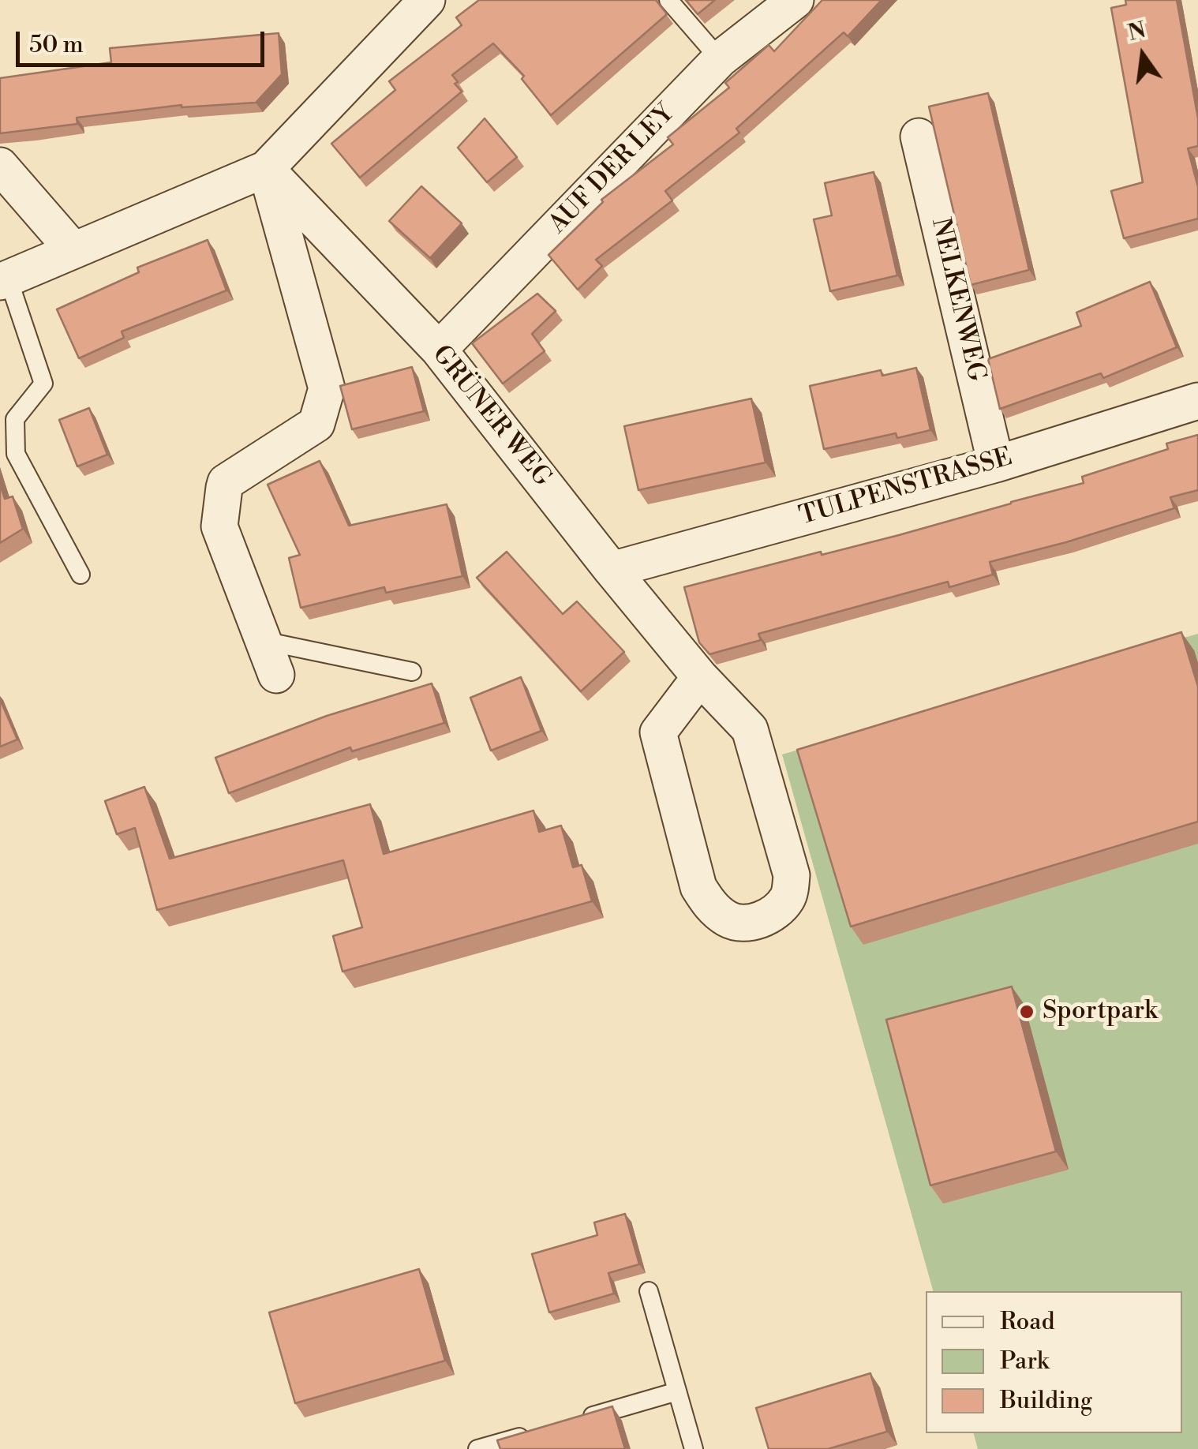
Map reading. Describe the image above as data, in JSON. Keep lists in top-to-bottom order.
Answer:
{
  "streets": {
    "street": [
      "AUF DER LEY",
      "NELKENWEG",
      "GRÜNER WEG",
      "TULPENSTRASSE"
    ]
  },
  "crossings": [
    ["AUF DER LEY", "GRÜNER WEG"],
    ["NELKENWEG", "TULPENSTRASSE"],
    ["GRÜNER WEG", "TULPENSTRASSE"]
  ],
  "places": ["Sportpark"],
  "legend": ["Road", "Park", "Building"],
  "scale_bar": "50 m",
  "north": "top"
}
